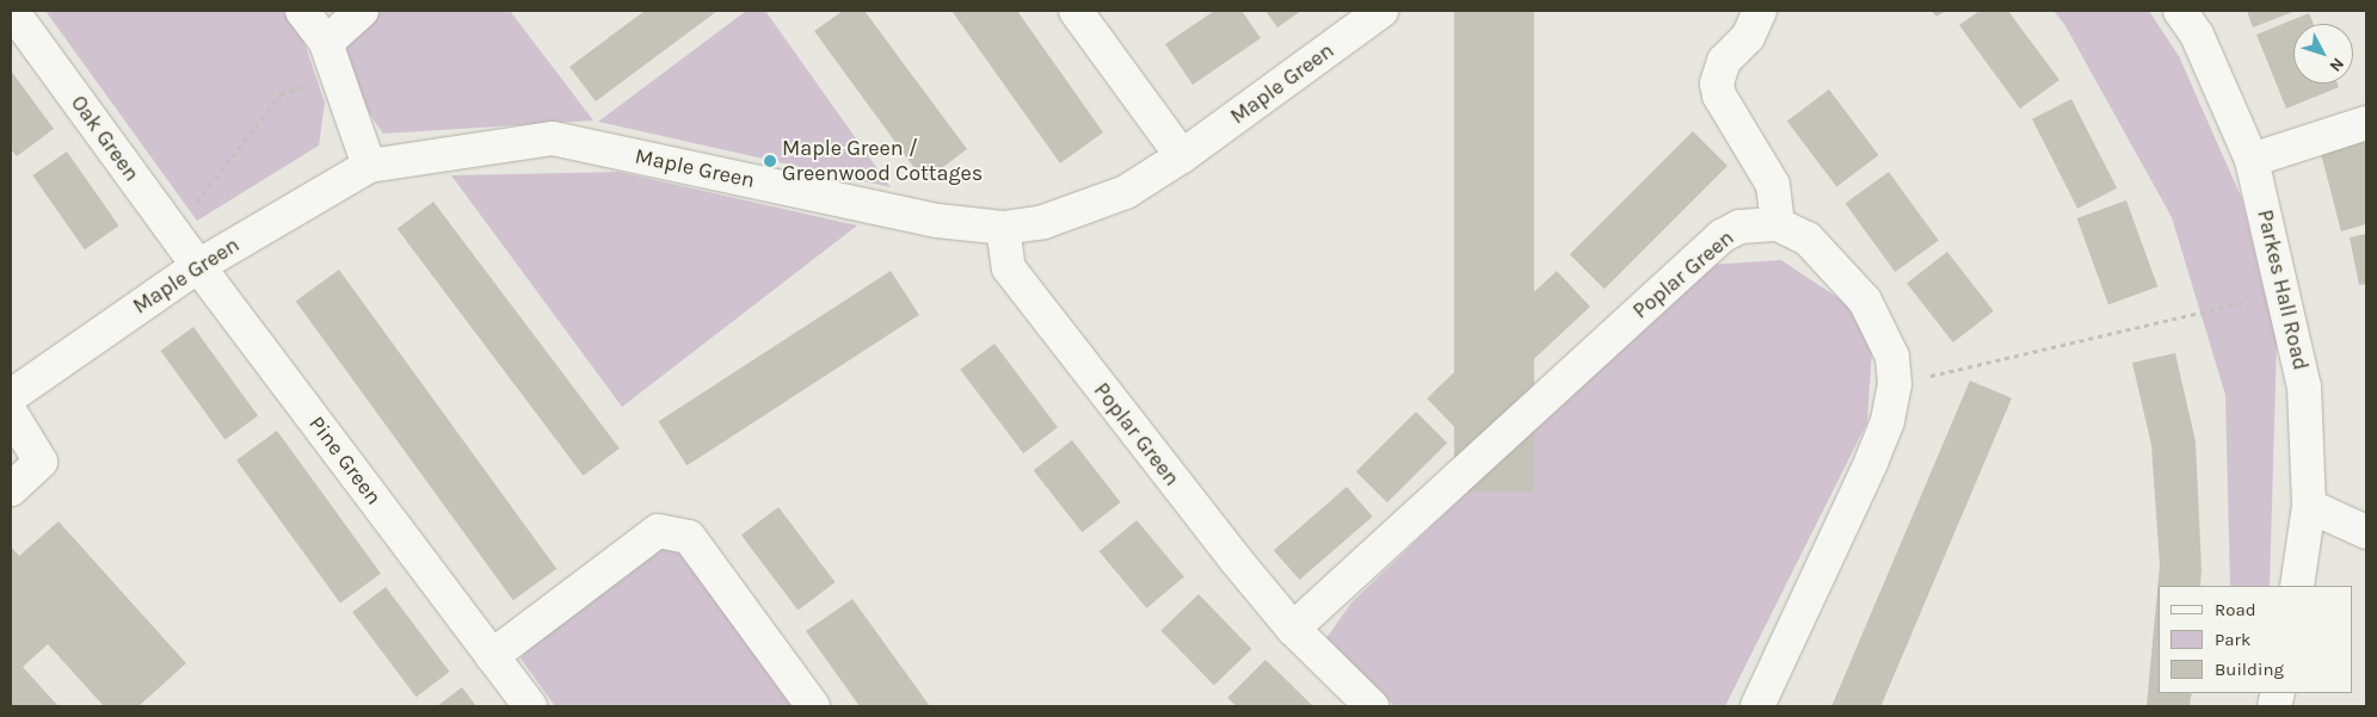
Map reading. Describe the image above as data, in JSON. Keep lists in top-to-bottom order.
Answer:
{
  "streets": {
    "street": [
      "Maple Green",
      "Oak Green",
      "Poplar Green",
      "Parkes Hall Road",
      "Pine Green"
    ]
  },
  "crossings": [
    ["Maple Green", "Oak Green"],
    ["Maple Green", "Poplar Green"],
    ["Maple Green", "Pine Green"],
    ["Oak Green", "Pine Green"]
  ],
  "places": ["Maple Green / Greenwood Cottages"],
  "legend": ["Road", "Park", "Building"],
  "north": "bottom right"
}
